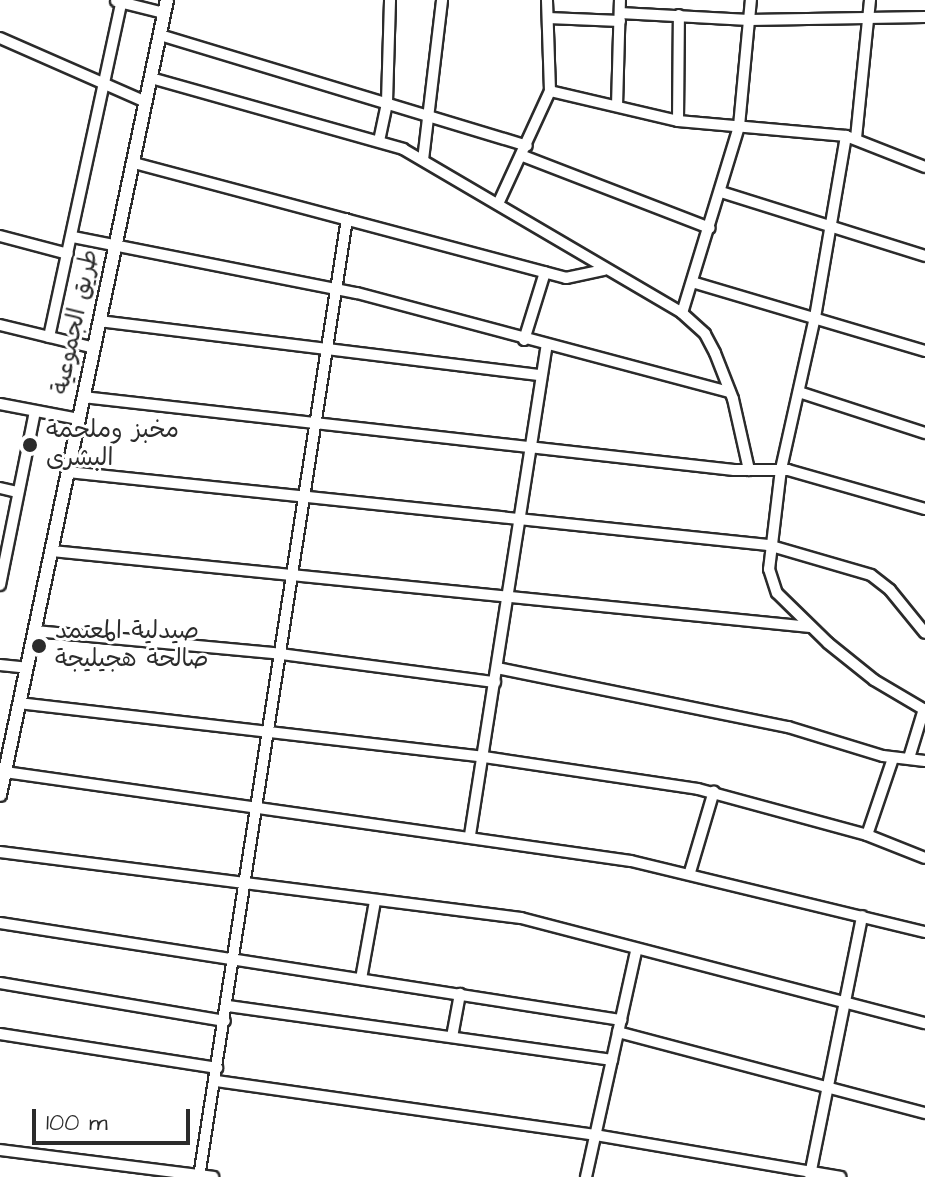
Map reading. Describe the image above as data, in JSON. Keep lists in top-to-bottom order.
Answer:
{
  "streets": {
    "main road": ["طريق الجموعية"]
  },
  "places": ["مخبز وملحمة البشرى", "صيدلية المعتمد صالحة هجيليجة"],
  "scale_bar": "100 m"
}
